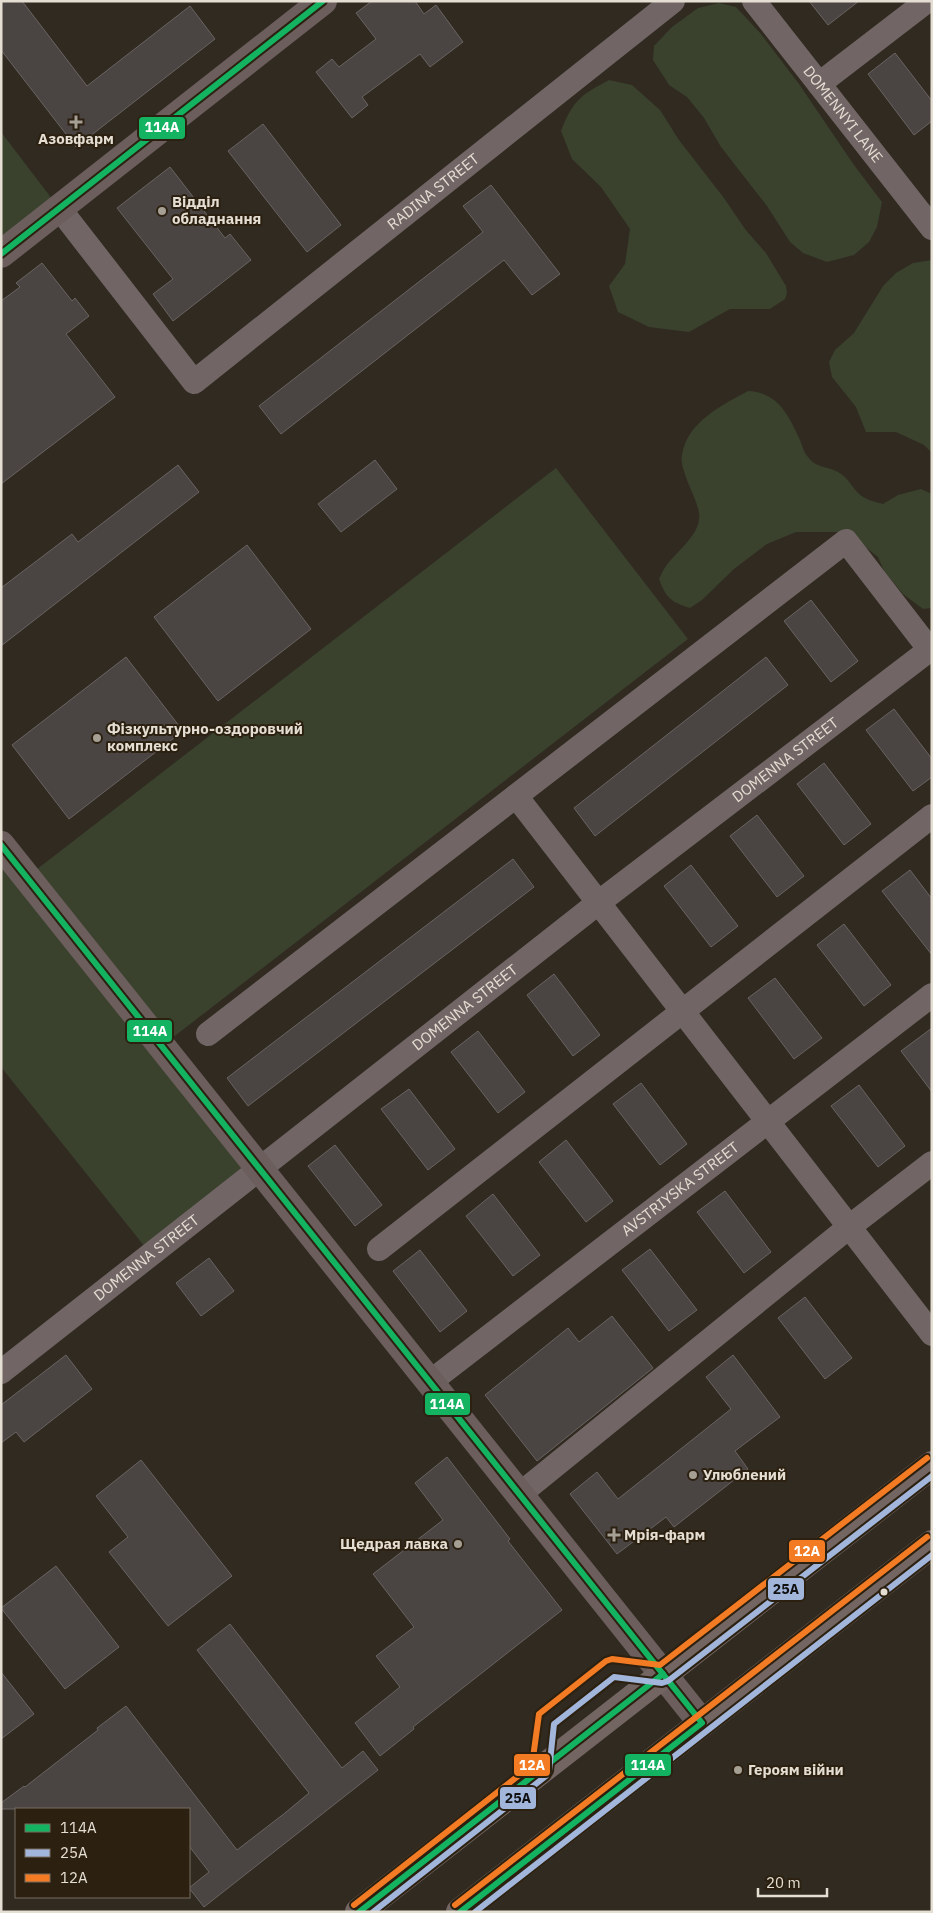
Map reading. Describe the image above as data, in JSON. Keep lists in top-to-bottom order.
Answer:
{
  "streets": {
    "street": [
      "DOMENNYI LANE",
      "RADINA STREET",
      "DOMENNA STREET",
      "AVSTRIYSKA STREET"
    ]
  },
  "places": {
    "health": ["Азовфарм", "Мрія-фарм"],
    "other": [
      "Відділ обладнання",
      "Фізкультурно-оздоровчий комплекс",
      "Улюблений",
      "Щедрая лавка",
      "Героям війни"
    ]
  },
  "lines": ["transit line 114А", "transit line 12А", "transit line 25А"],
  "legend": ["114А", "25А", "12А"],
  "scale_bar": "20 m"
}
